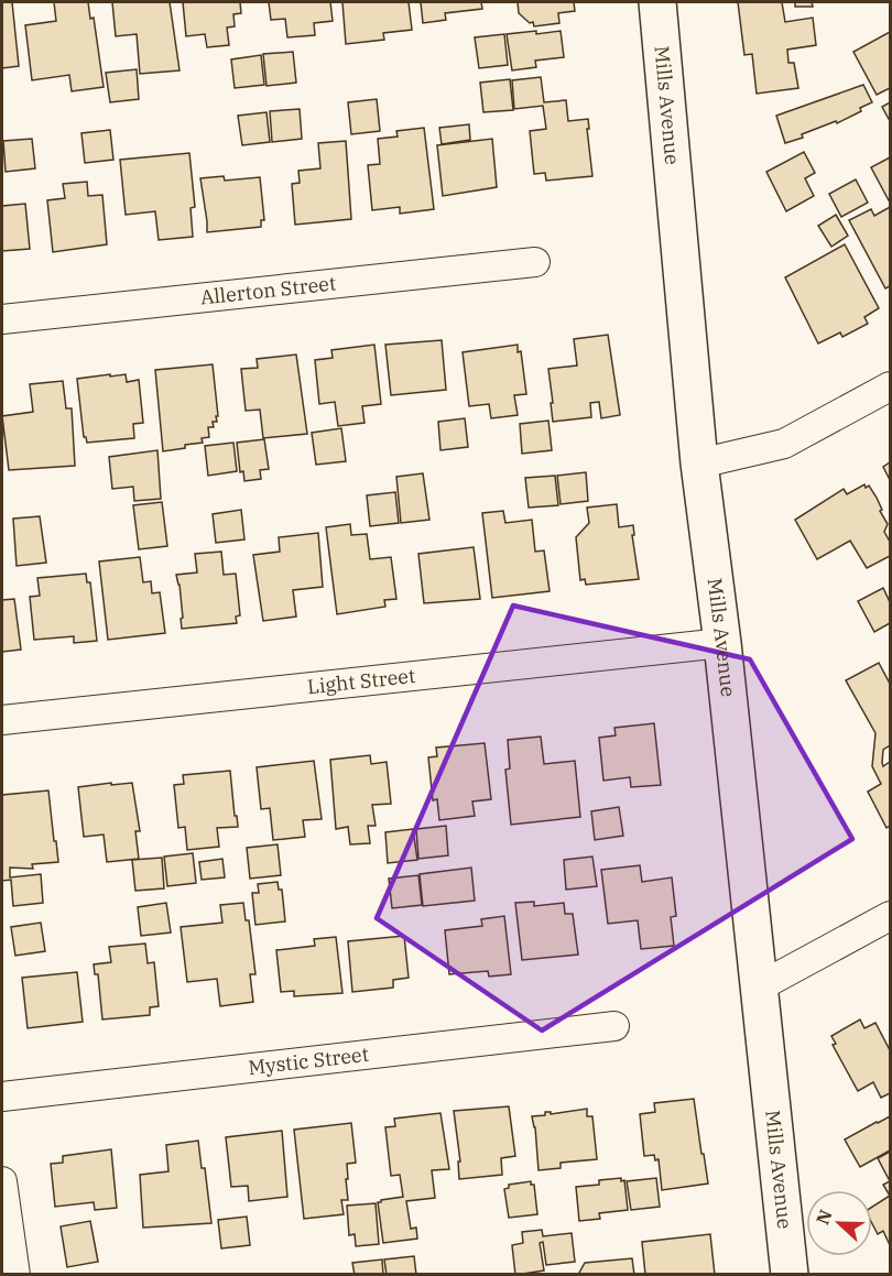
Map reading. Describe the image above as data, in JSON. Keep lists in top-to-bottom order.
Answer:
{
  "streets": {
    "main road": ["Mills Avenue"],
    "street": ["Allerton Street", "Light Street", "Mystic Street"]
  },
  "crossings": [
    ["Mills Avenue", "Light Street"]
  ],
  "north": "left"
}
